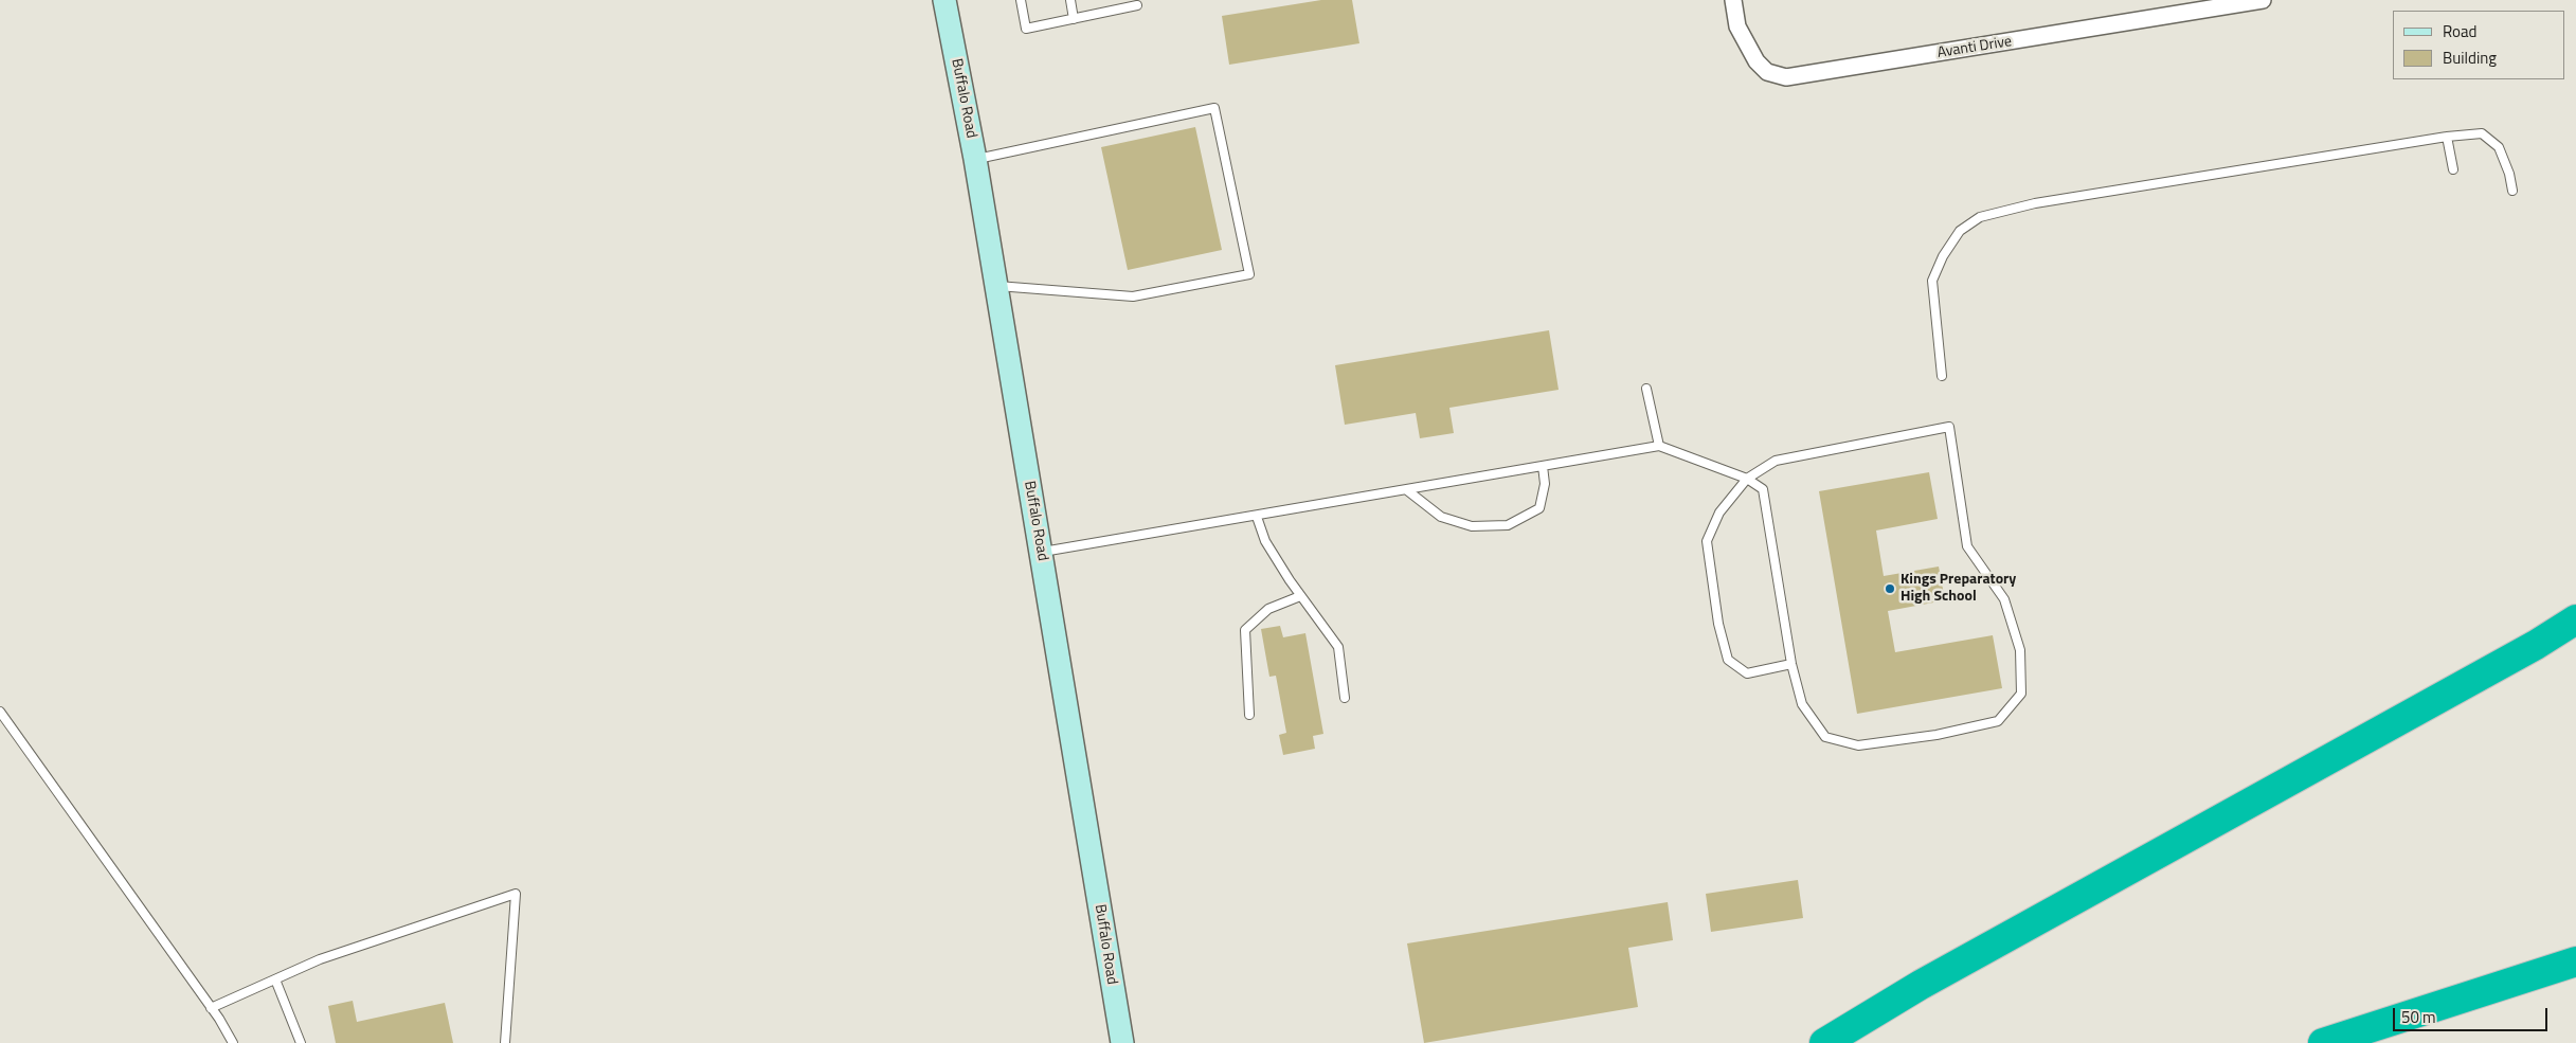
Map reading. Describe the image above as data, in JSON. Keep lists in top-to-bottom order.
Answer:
{
  "streets": {
    "main road": ["Buffalo Road"],
    "street": ["Avanti Drive"]
  },
  "places": ["Kings Preparatory High School"],
  "legend": ["Road", "Building"],
  "scale_bar": "50 m"
}
